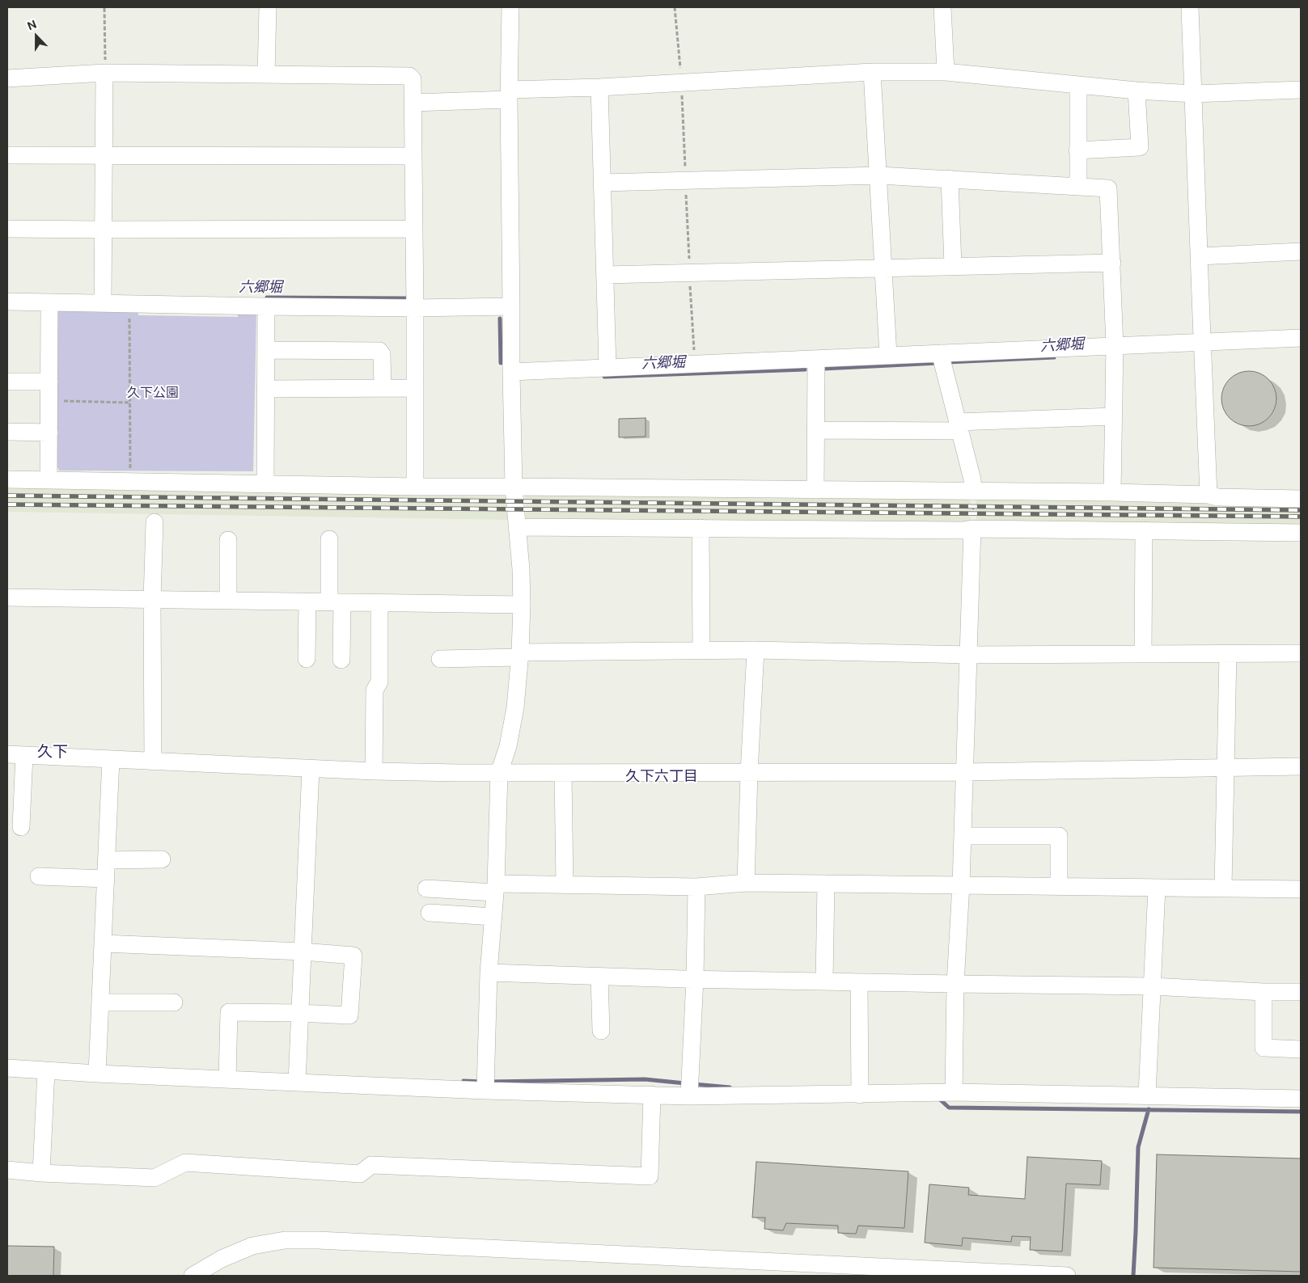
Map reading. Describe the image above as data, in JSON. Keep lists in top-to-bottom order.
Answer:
{
  "districts": ["久下", "久下六丁目"],
  "water": ["六郷堀"],
  "parks": ["久下公園"],
  "north": "top"
}
